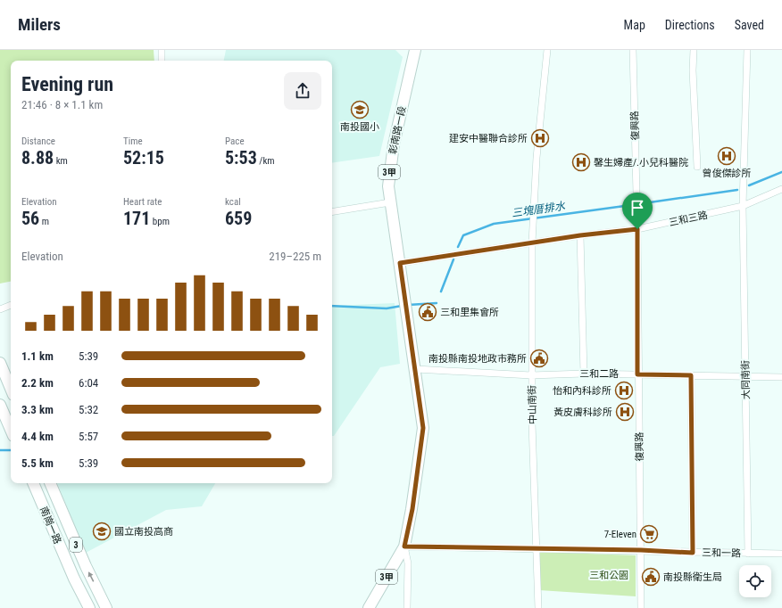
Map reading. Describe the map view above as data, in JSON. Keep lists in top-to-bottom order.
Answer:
{
  "streets": {
    "main road": [
      "彰南路一段",
      "3甲",
      "南崗一路",
      "3"
    ],
    "street": [
      "復興路",
      "三和三路",
      "三和二路",
      "大同南街",
      "中山南街",
      "三和一路"
    ]
  },
  "crossings": [
    ["復興路", "三和三路"],
    ["復興路", "三和二路"],
    ["復興路", "三和一路"],
    ["彰南路一段", "3甲"],
    ["彰南路一段", "三和三路"],
    ["彰南路一段", "三和二路"],
    ["3甲", "三和二路"],
    ["3甲", "三和一路"],
    ["三和三路", "大同南街"],
    ["三和三路", "中山南街"],
    ["三和二路", "大同南街"],
    ["三和二路", "中山南街"],
    ["大同南街", "三和一路"],
    ["中山南街", "三和一路"]
  ],
  "water": ["三塊厝排水"],
  "parks": ["三和公園"],
  "places": {
    "school or university": ["南投國小", "國立南投高商"],
    "hospital": [
      "建安中醫聯合診所",
      "曾俊傑診所",
      "馨生婦產/.小兒科醫院",
      "怡和內科診所",
      "黃皮膚科診所"
    ],
    "public building": ["三和里集會所", "南投縣南投地政市務所", "南投縣衛生局"],
    "supermarket": ["7-Eleven"]
  },
  "page": {
    "header": "Milers",
    "nav": ["Map", "Directions", "Saved"],
    "heading": ["Evening run", "21:46 · 8 × 1.1 km"],
    "stats": [
      ["Distance", "8.88 km"],
      ["Time", "52:15"],
      ["Pace", "5:53 /km"],
      ["Elevation", "56 m"],
      ["Heart rate", "171 bpm"],
      ["kcal", "659"]
    ],
    "chart": ["Elevation", "219–225 m"],
    "list": [
      {
        "name": "1.1 km",
        "note": "5:39"
      },
      {
        "name": "2.2 km",
        "note": "6:04"
      },
      {
        "name": "3.3 km",
        "note": "5:32"
      },
      {
        "name": "4.4 km",
        "note": "5:57"
      },
      {
        "name": "5.5 km",
        "note": "5:39"
      }
    ]
  }
}
